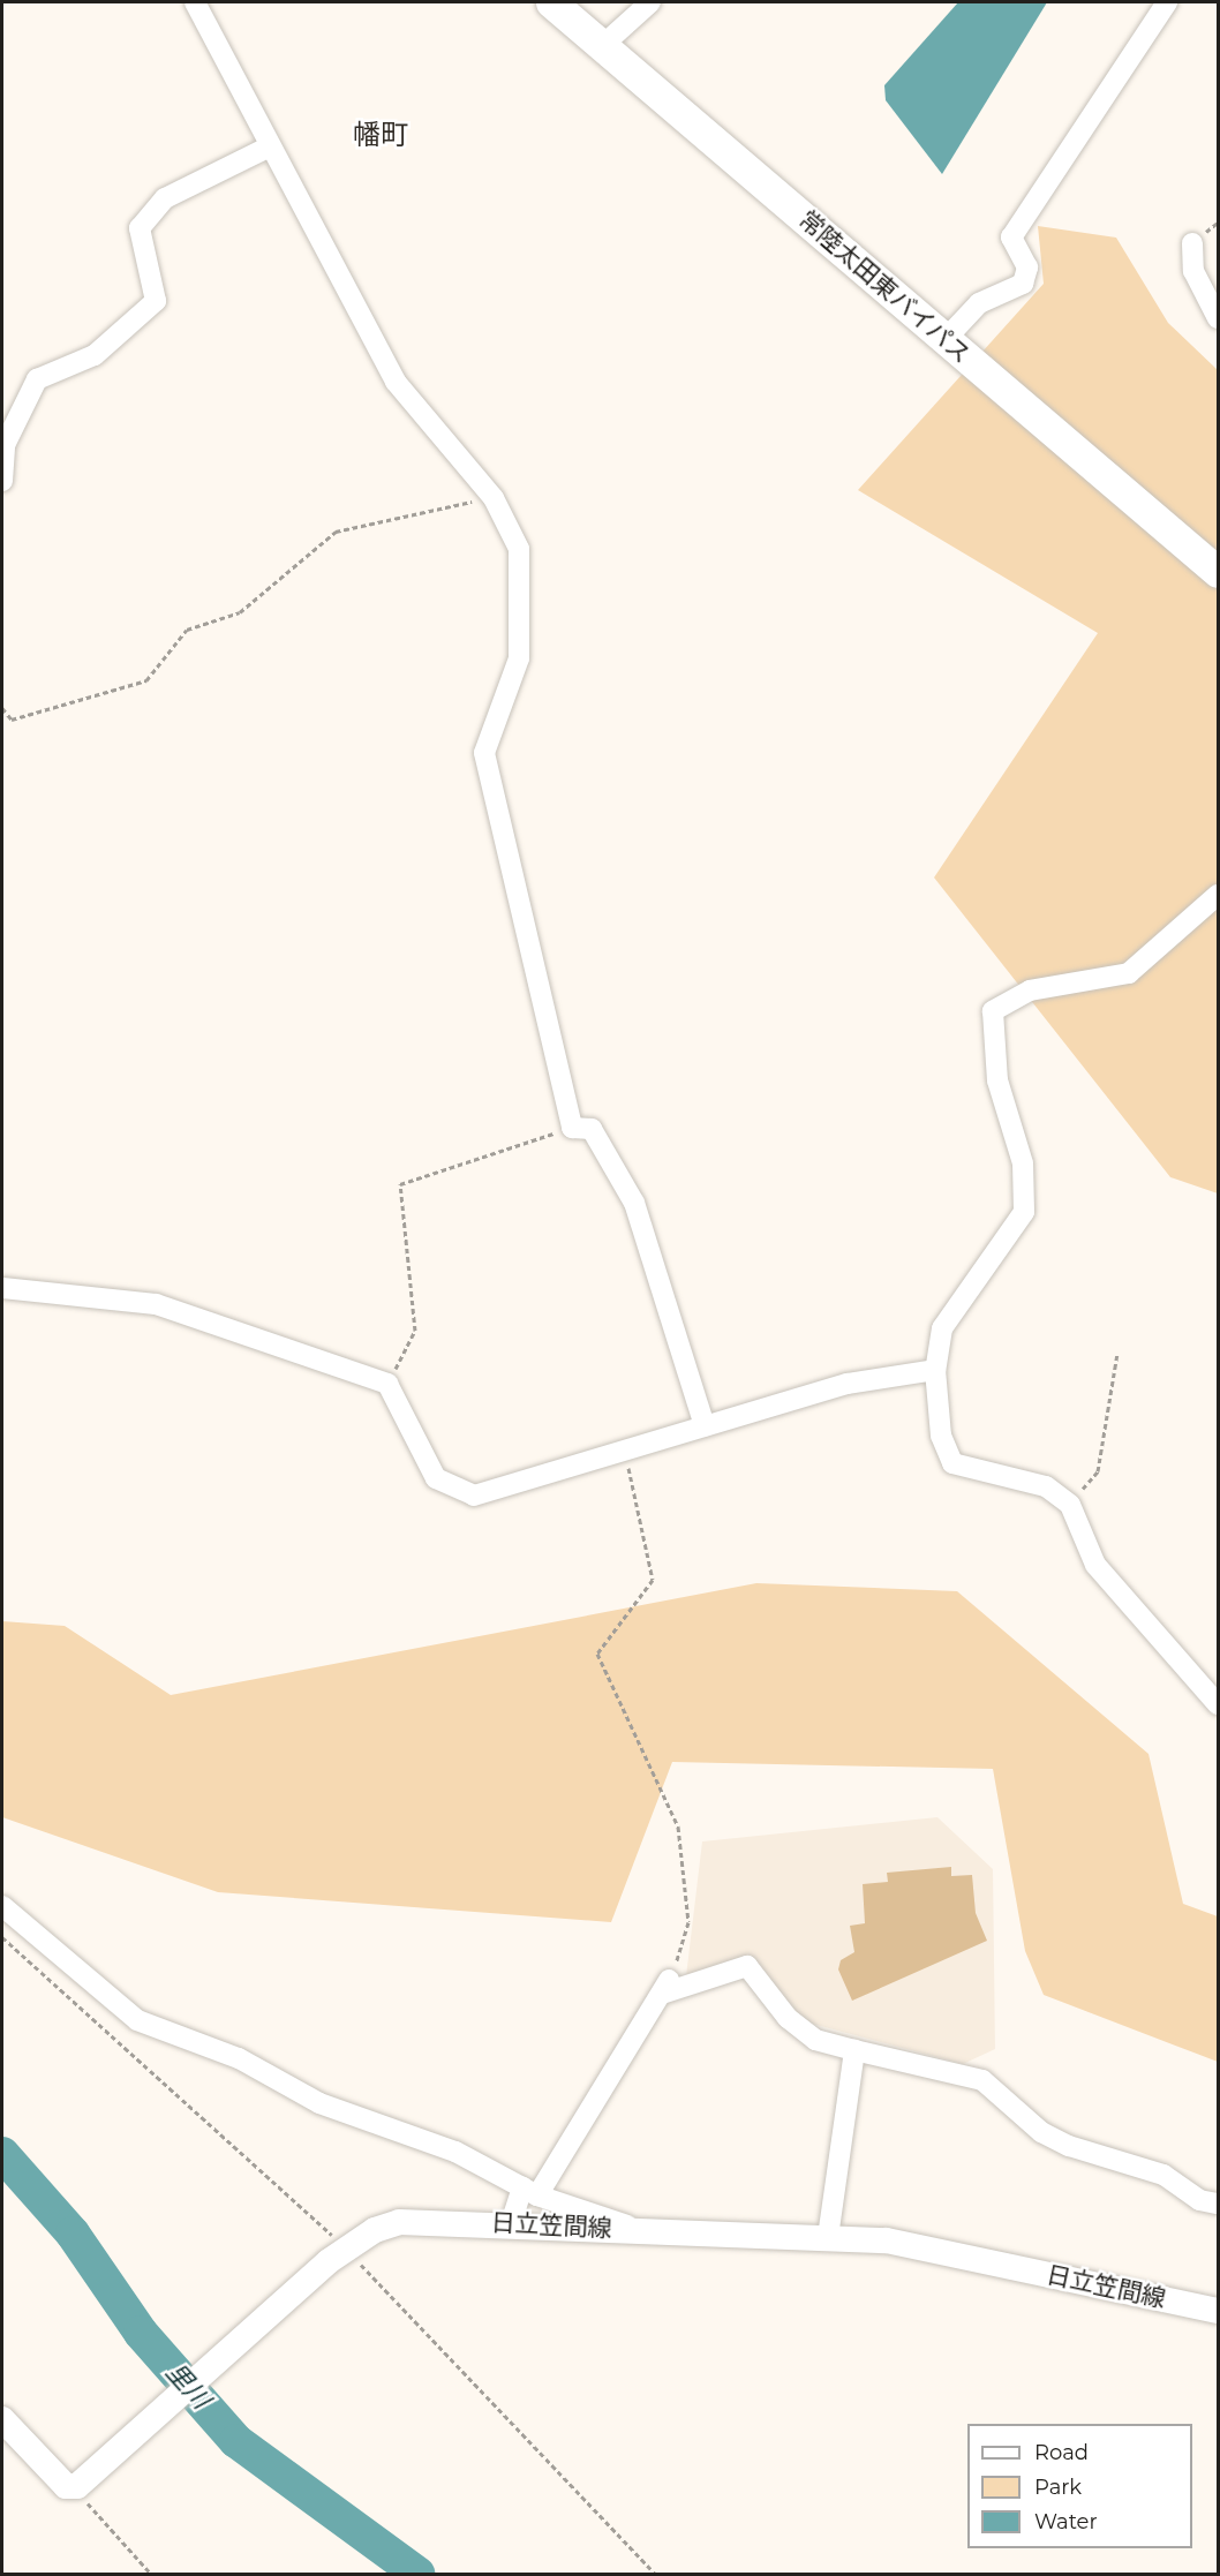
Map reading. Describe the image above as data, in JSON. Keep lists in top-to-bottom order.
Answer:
{
  "streets": {
    "highway": ["常陸太田東バイパス"],
    "main road": ["日立笠間線"]
  },
  "districts": ["幡町"],
  "water": ["里川"],
  "legend": ["Road", "Park", "Water"]
}
